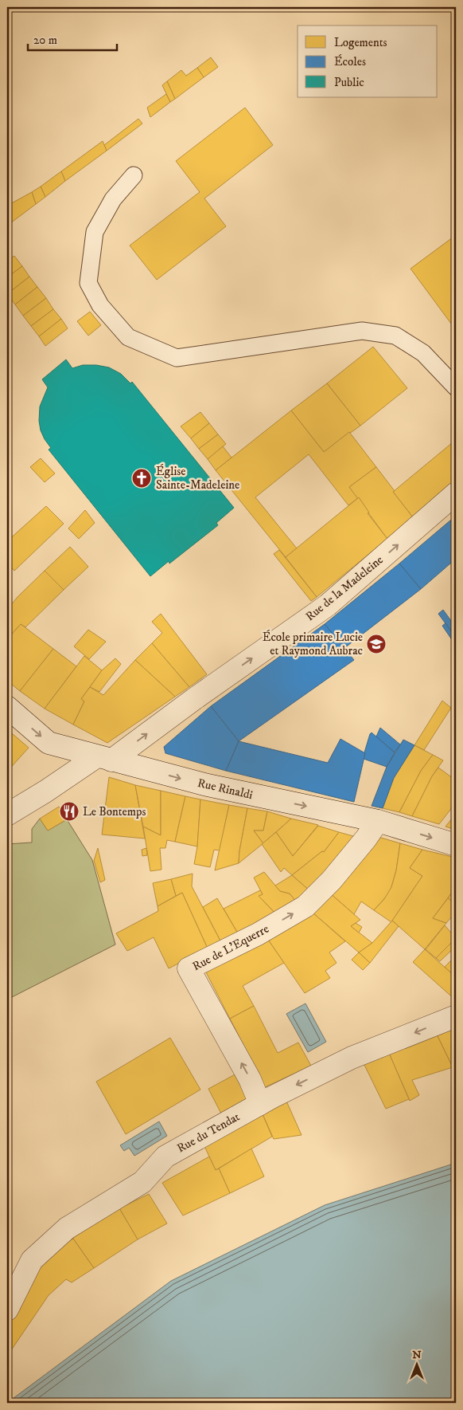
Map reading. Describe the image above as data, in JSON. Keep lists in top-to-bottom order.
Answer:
{
  "streets": {
    "street": [
      "Rue de la Madeleine",
      "Rue Rinaldi",
      "Rue de L'Equerre",
      "Rue du Tendat"
    ]
  },
  "crossings": [
    ["Rue de la Madeleine", "Rue Rinaldi"],
    ["Rue Rinaldi", "Rue de L'Equerre"],
    ["Rue de L'Equerre", "Rue du Tendat"]
  ],
  "one_way": ["Rue de la Madeleine", "Rue Rinaldi", "Rue du Tendat"],
  "places": {
    "church": ["Église Sainte-Madeleine"],
    "school or university": ["École primaire Lucie et Raymond Aubrac"],
    "restaurant": ["Le Bontemps"]
  },
  "legend": ["Logements", "Écoles", "Public"],
  "scale_bar": "20 m",
  "north": "top"
}
